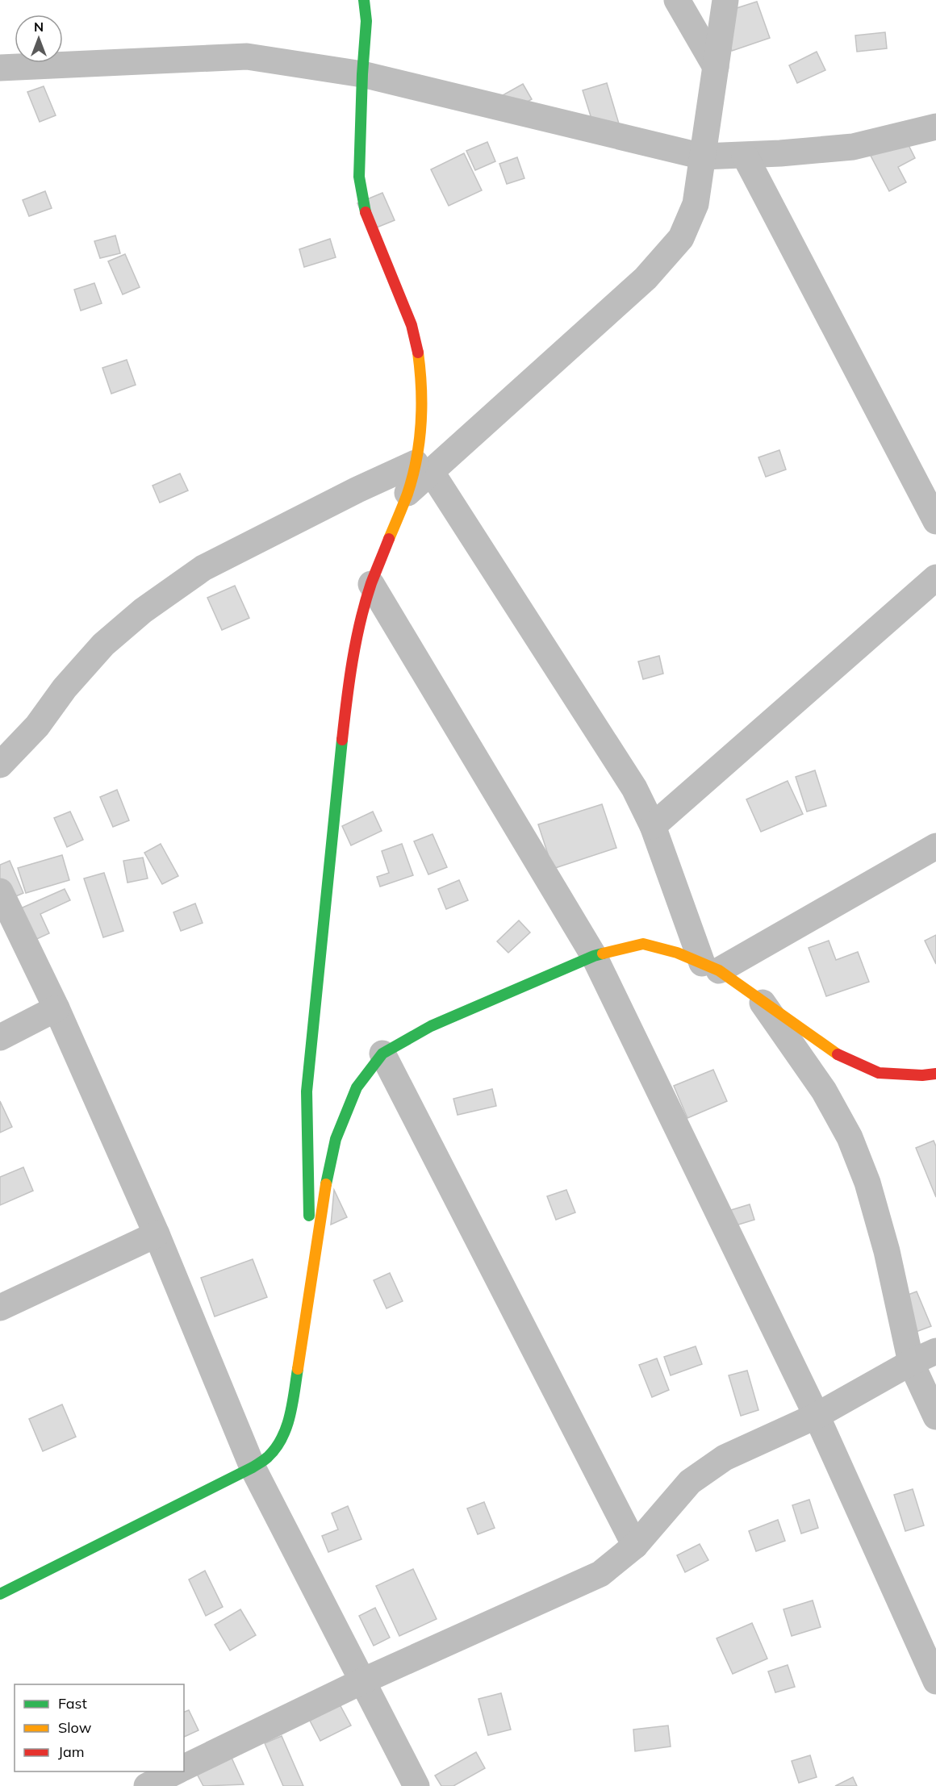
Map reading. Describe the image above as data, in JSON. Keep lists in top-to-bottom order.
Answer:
{
  "legend": ["Fast", "Slow", "Jam"],
  "north": "top"
}
